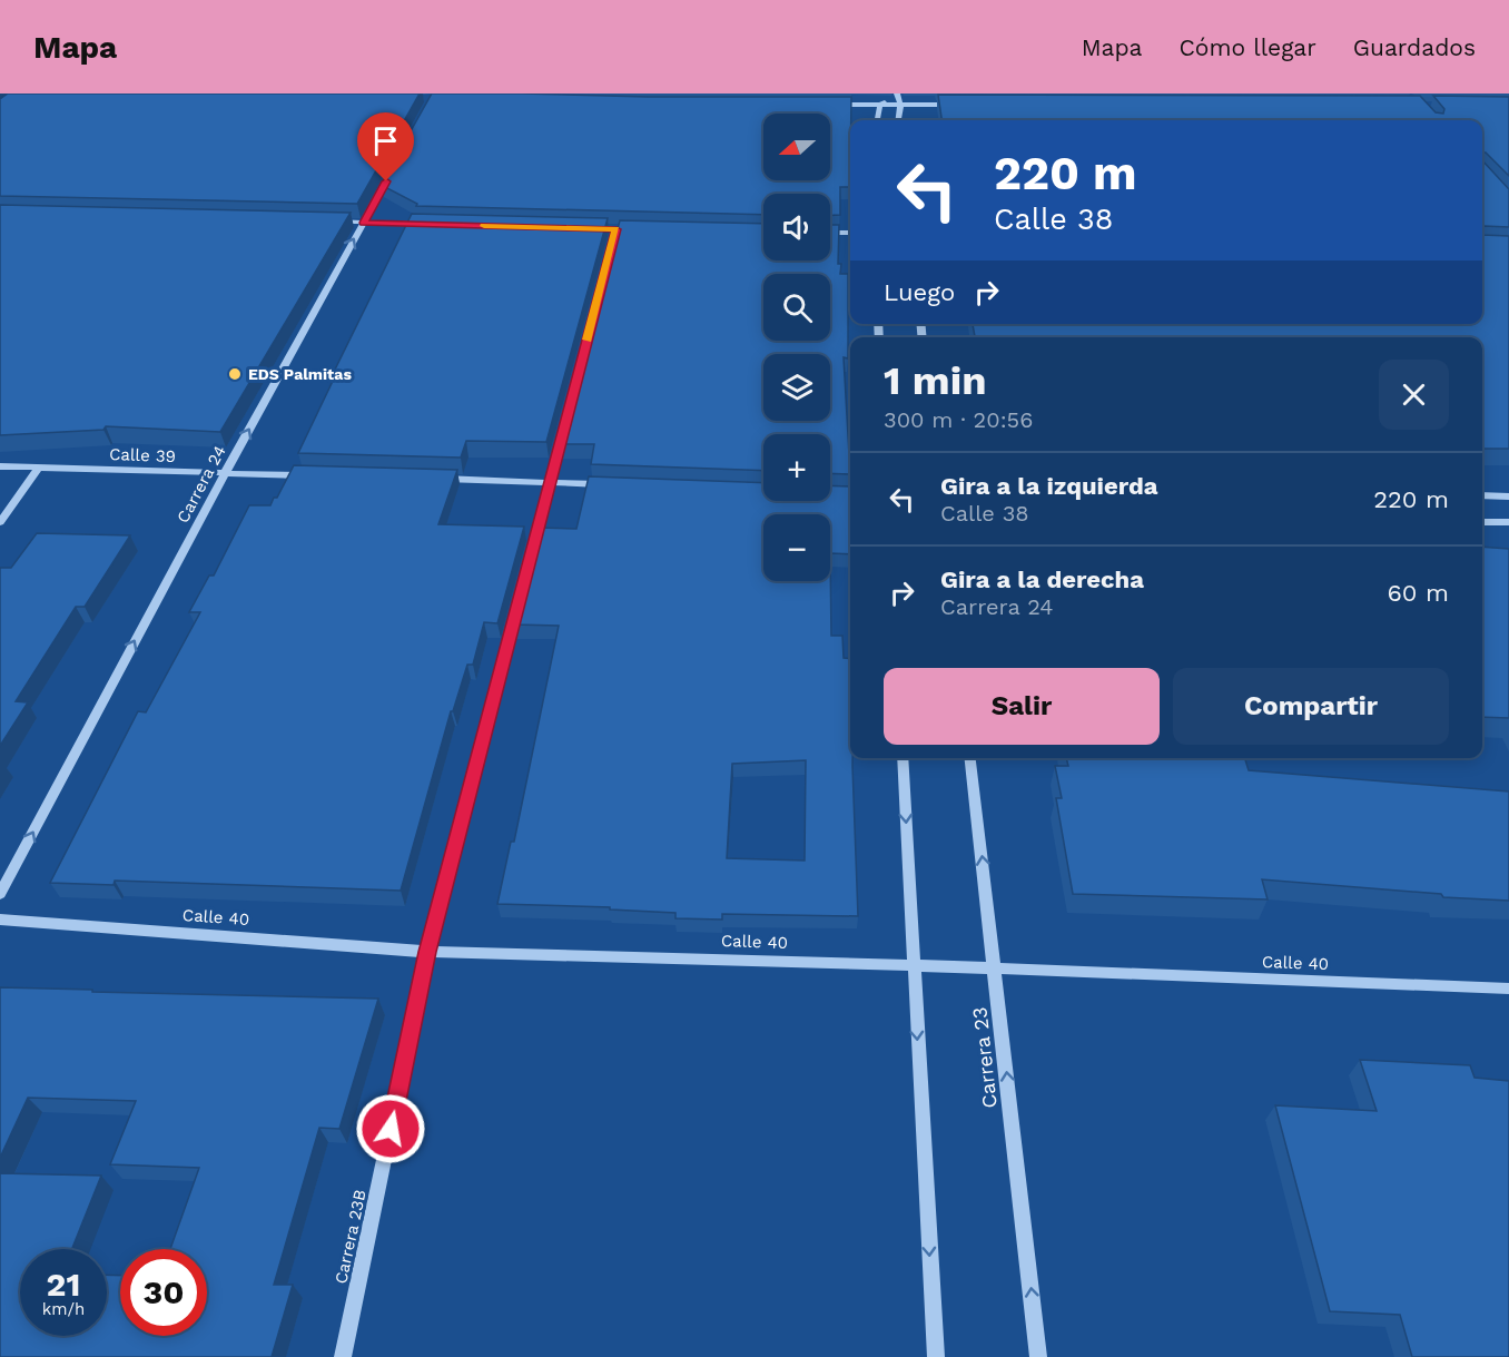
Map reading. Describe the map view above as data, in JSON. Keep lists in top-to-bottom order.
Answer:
{
  "streets": {
    "street": [
      "Calle 39",
      "Carrera 24",
      "Calle 40",
      "Carrera 23",
      "Carrera 23B"
    ]
  },
  "crossings": [
    ["Calle 39", "Carrera 24"],
    ["Calle 40", "Carrera 23"],
    ["Calle 40", "Carrera 23B"]
  ],
  "one_way": ["Carrera 24"],
  "places": ["EDS Palmitas"],
  "north": "left",
  "page": {
    "header": "Mapa",
    "nav": ["Mapa", "Cómo llegar", "Guardados"],
    "map_buttons": ["+", "−"],
    "turn": ["220 m", "Calle 38"],
    "then": "Luego",
    "heading": ["1 min", "300 m · 20:56"],
    "list": [
      {
        "name": "Gira a la izquierda",
        "note": "Calle 38",
        "value": "220 m"
      },
      {
        "name": "Gira a la derecha",
        "note": "Carrera 24",
        "value": "60 m"
      }
    ],
    "buttons": ["Salir", "Compartir"],
    "speed": "21 km/h",
    "limit": "30"
  }
}
